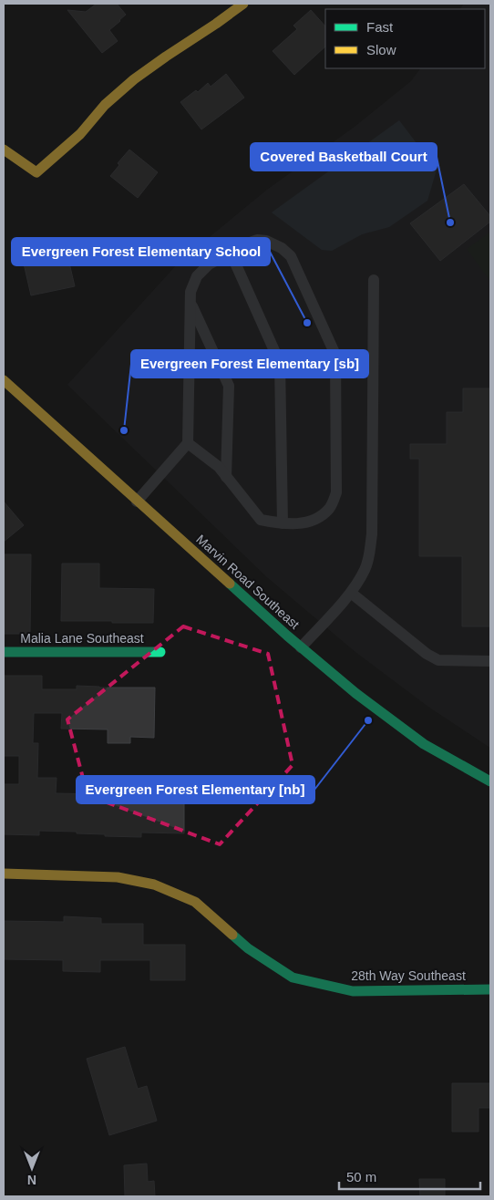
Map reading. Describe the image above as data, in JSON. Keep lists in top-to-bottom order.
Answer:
{
  "streets": {
    "street": ["Marvin Road Southeast", "Malia Lane Southeast", "28th Way Southeast"]
  },
  "places": [
    "Covered Basketball Court",
    "Evergreen Forest Elementary School",
    "Evergreen Forest Elementary [sb]",
    "Evergreen Forest Elementary [nb]"
  ],
  "legend": ["Fast", "Slow"],
  "scale_bar": "50 m",
  "north": "bottom"
}
